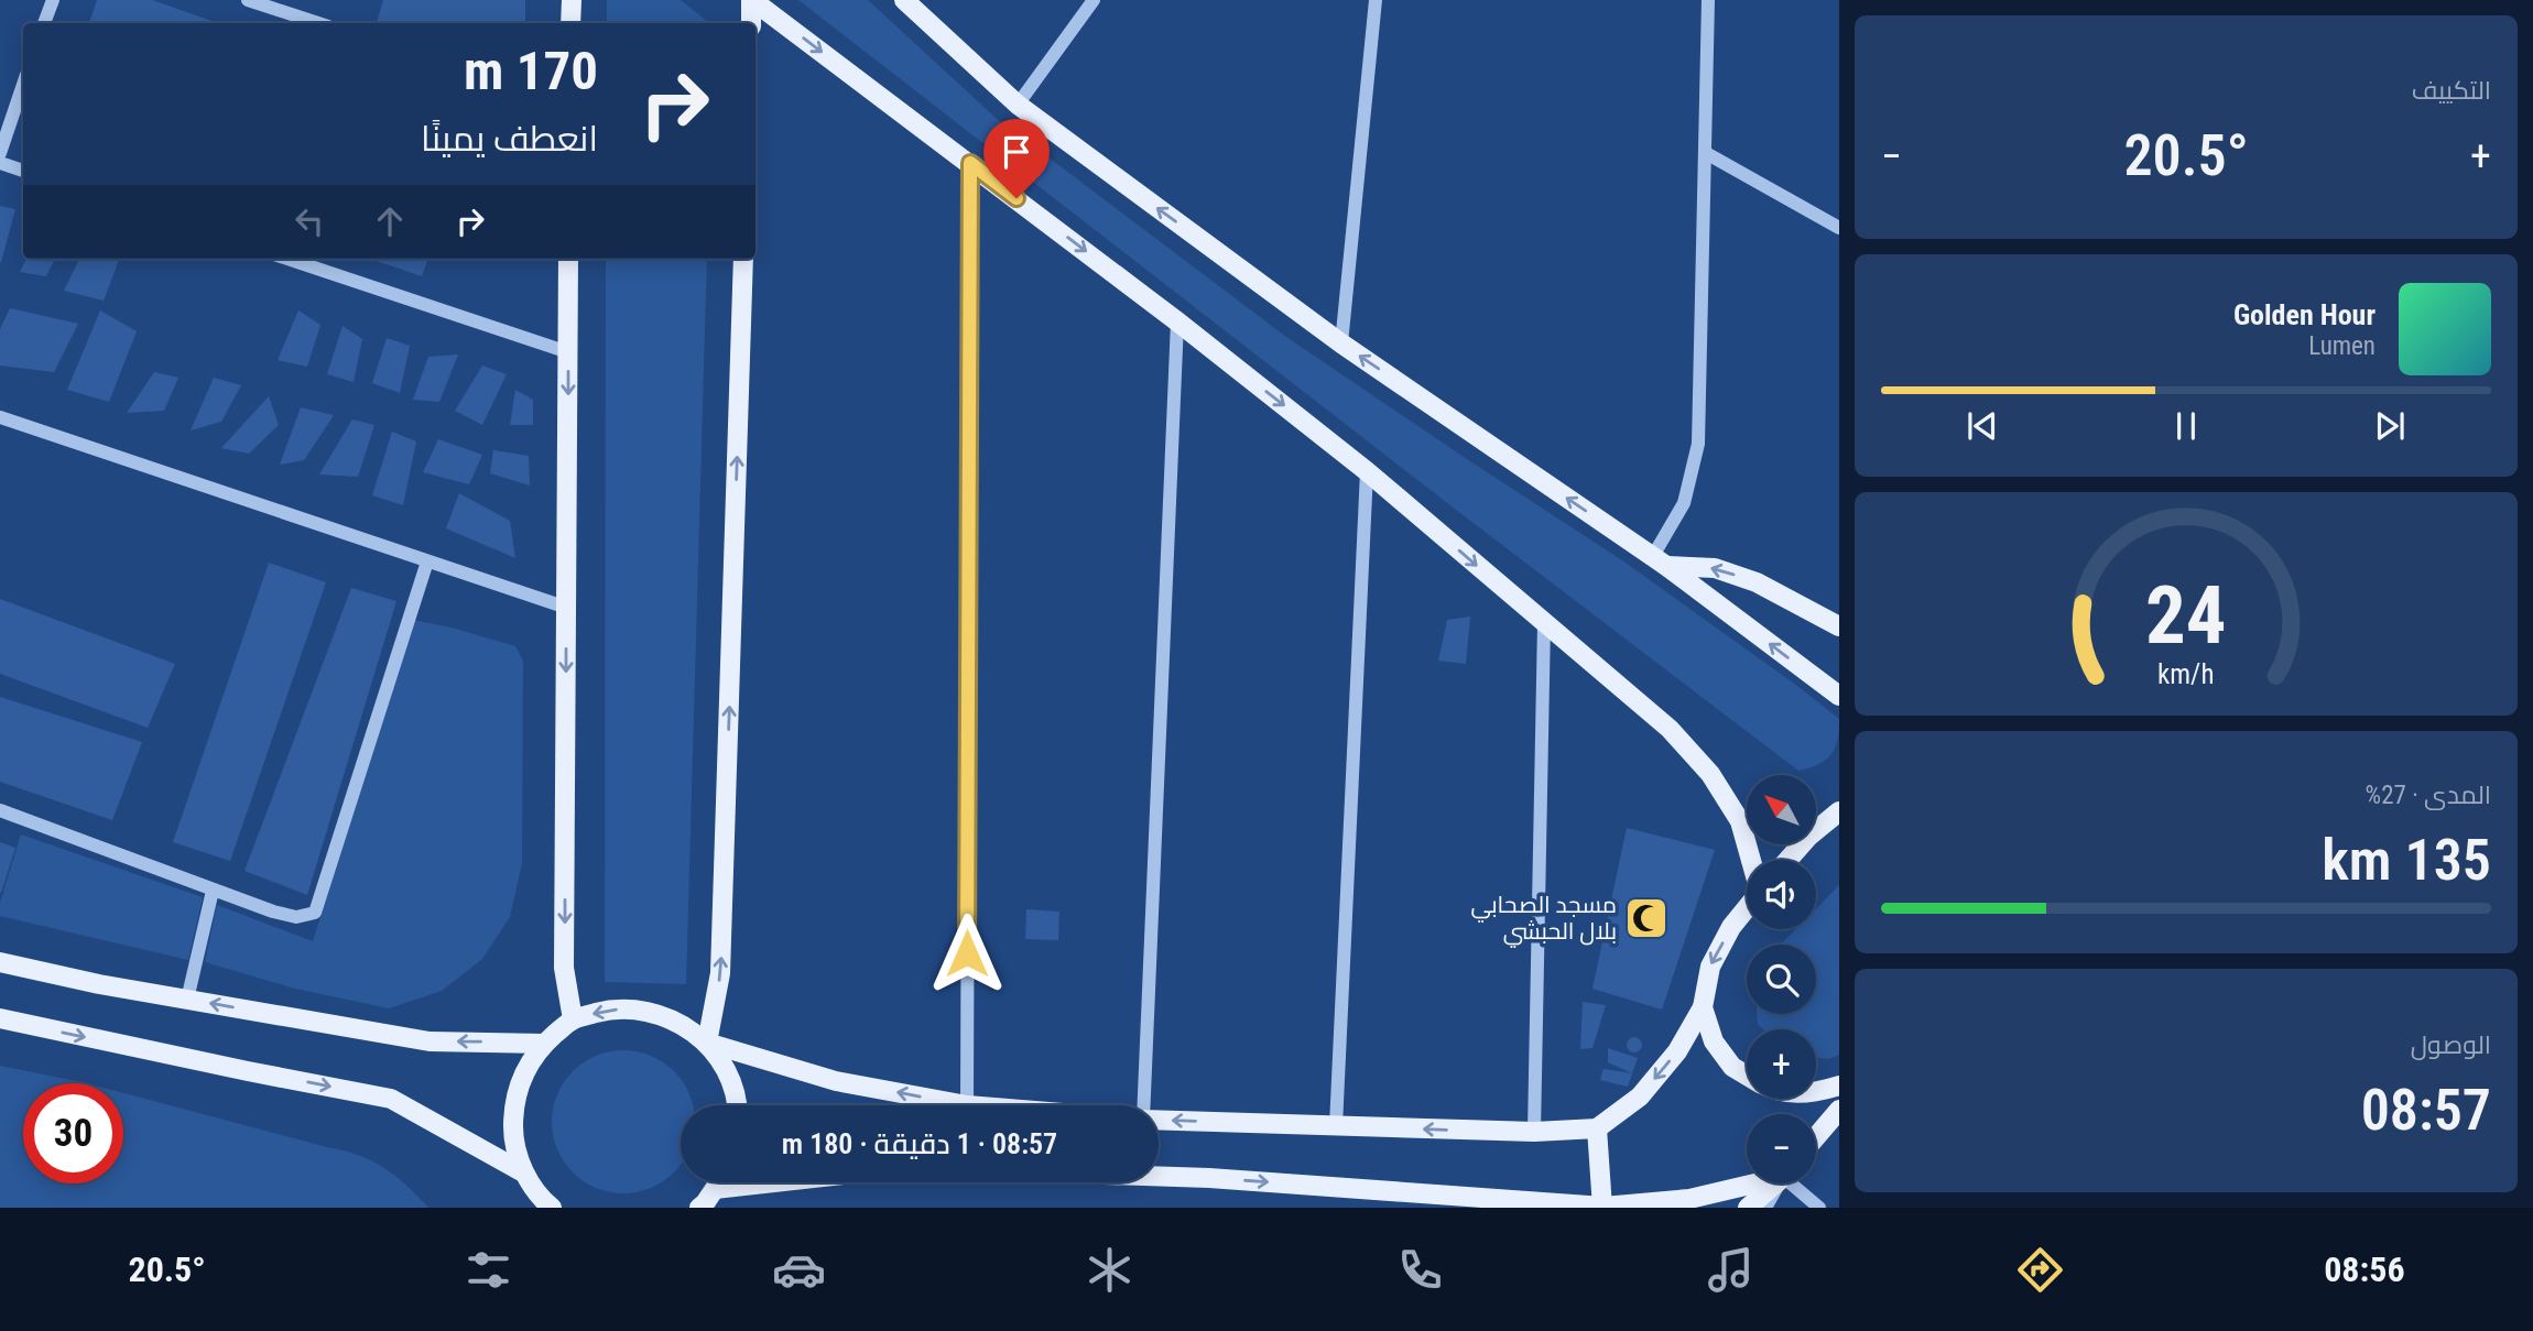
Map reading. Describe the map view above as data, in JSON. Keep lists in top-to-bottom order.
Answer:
{
  "places": {
    "mosque": ["مسجد الصحابي بلال الحبشي"]
  },
  "north": "top left",
  "page": {
    "tile": [
      "التكييف",
      ["المدى · 27%", "135 km"],
      ["الوصول", "08:57"]
    ],
    "turn": ["170 m", "انعطف يمينًا"],
    "heat": ["−", "20.5°", "+"],
    "song": ["Golden Hour", "Lumen"],
    "map_buttons": ["+", "−"],
    "limit": "30",
    "trip": "08:57 · 1 دقيقة · 180 m",
    "tabs": ["08:56", "20.5°"],
    "gauge": ["24", "km/h"]
  }
}
